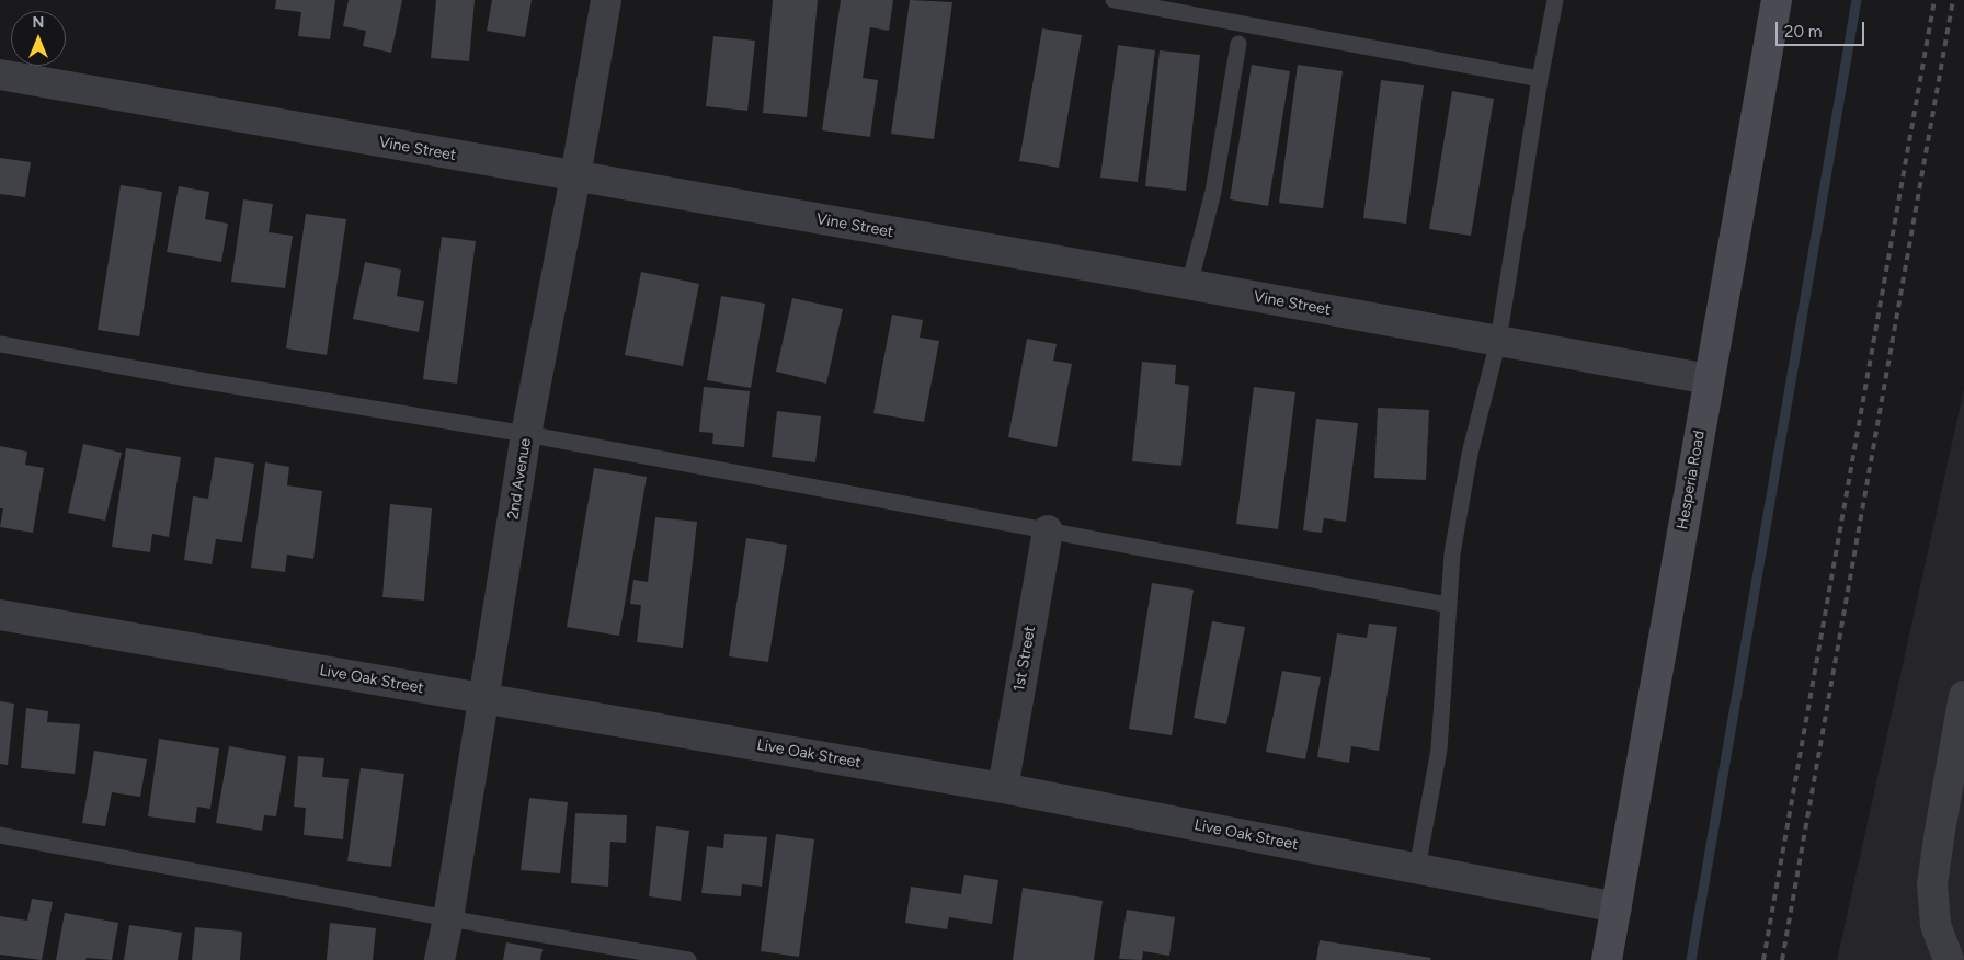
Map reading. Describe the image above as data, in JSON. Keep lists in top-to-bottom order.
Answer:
{
  "streets": {
    "main road": ["Hesperia Road"],
    "street": [
      "Vine Street",
      "2nd Avenue",
      "1st Street",
      "Live Oak Street"
    ]
  },
  "crossings": [
    ["Vine Street", "2nd Avenue"],
    ["Vine Street", "Hesperia Road"],
    ["2nd Avenue", "Live Oak Street"],
    ["Hesperia Road", "Live Oak Street"],
    ["1st Street", "Live Oak Street"]
  ],
  "scale_bar": "20 m",
  "north": "top"
}
